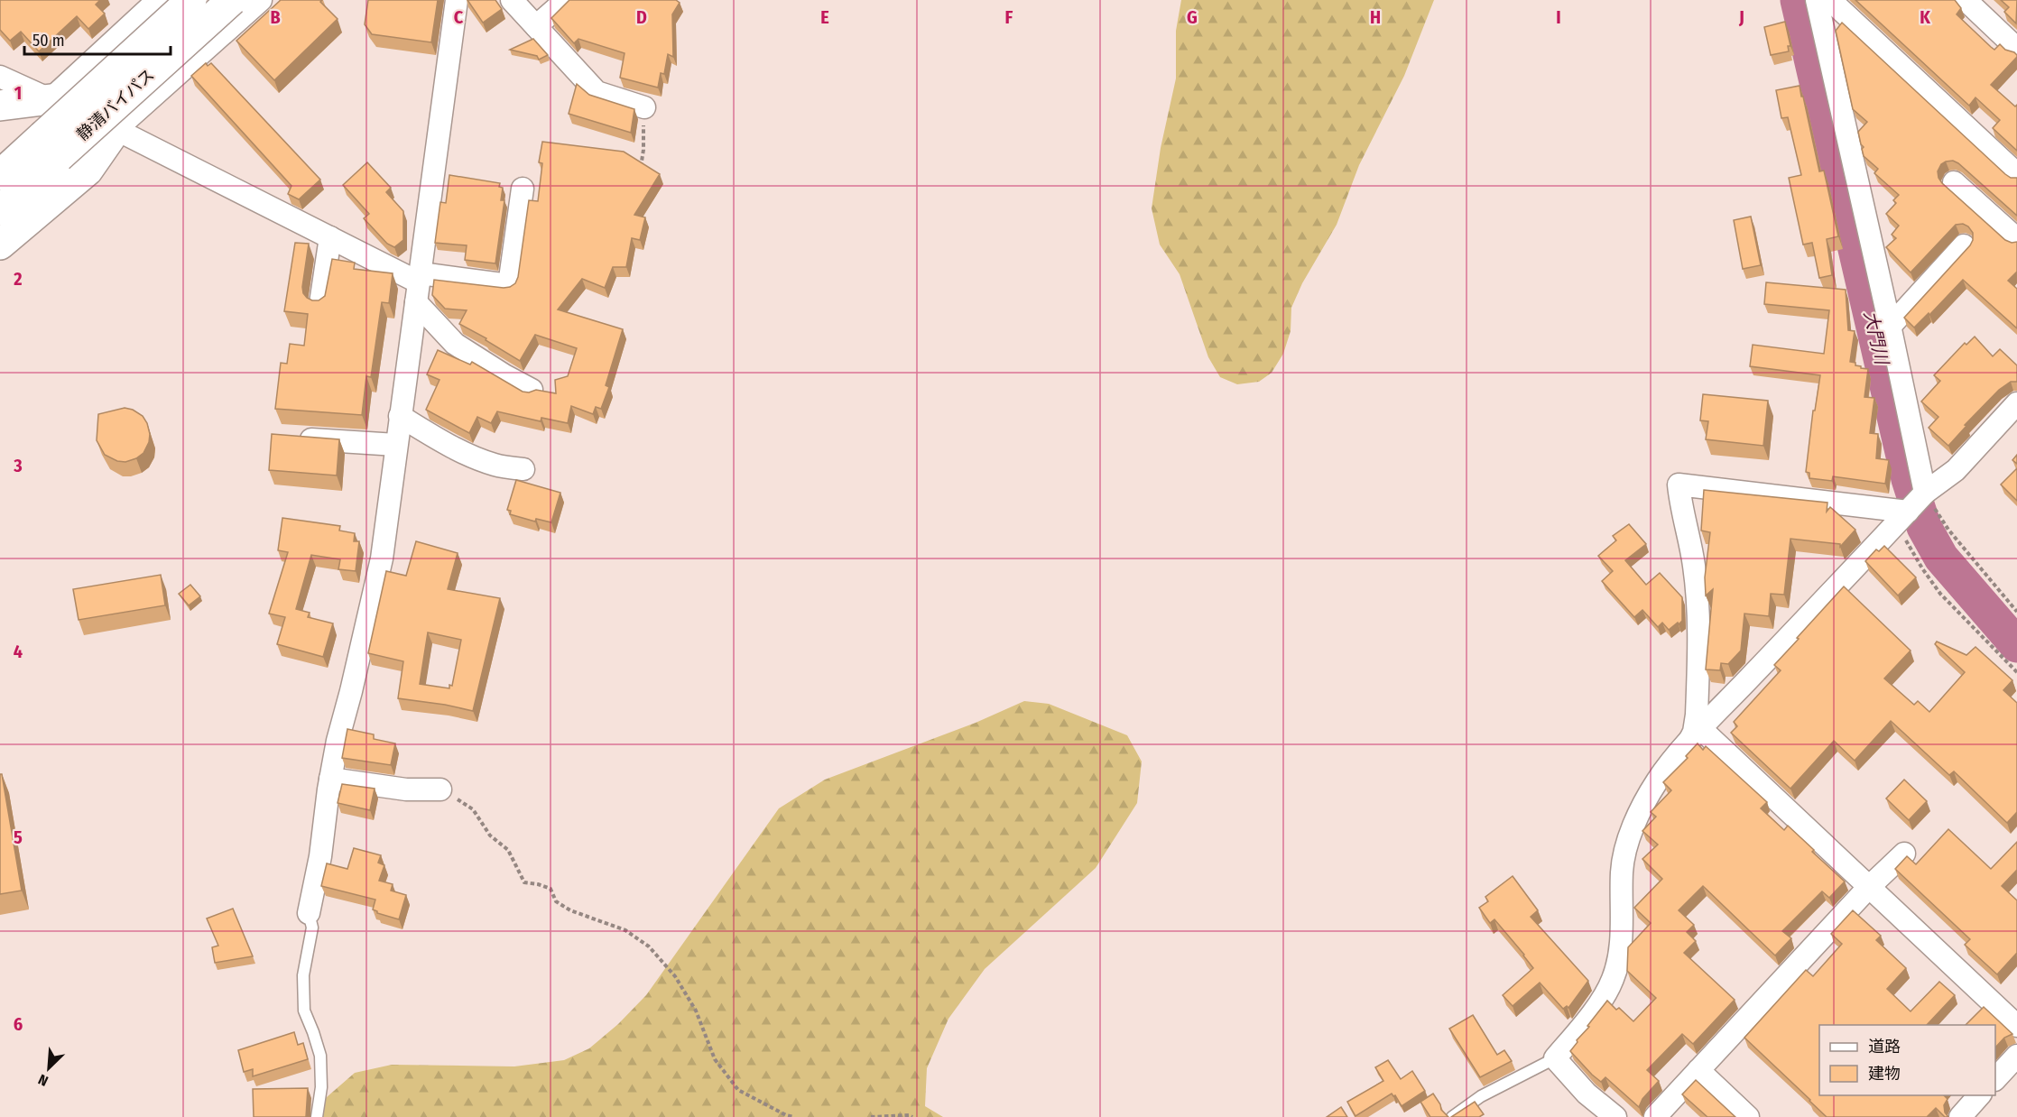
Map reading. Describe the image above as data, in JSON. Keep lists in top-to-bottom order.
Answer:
{
  "streets": {
    "highway": ["静清バイパス"]
  },
  "water": ["大門川"],
  "legend": ["道路", "建物"],
  "scale_bar": "50 m",
  "north": "bottom left",
  "grid": {
    "columns": [
      "B",
      "C",
      "D",
      "E",
      "F",
      "G",
      "H",
      "I",
      "J",
      "K"
    ],
    "rows": [
      "1",
      "2",
      "3",
      "4",
      "5",
      "6"
    ]
  }
}
